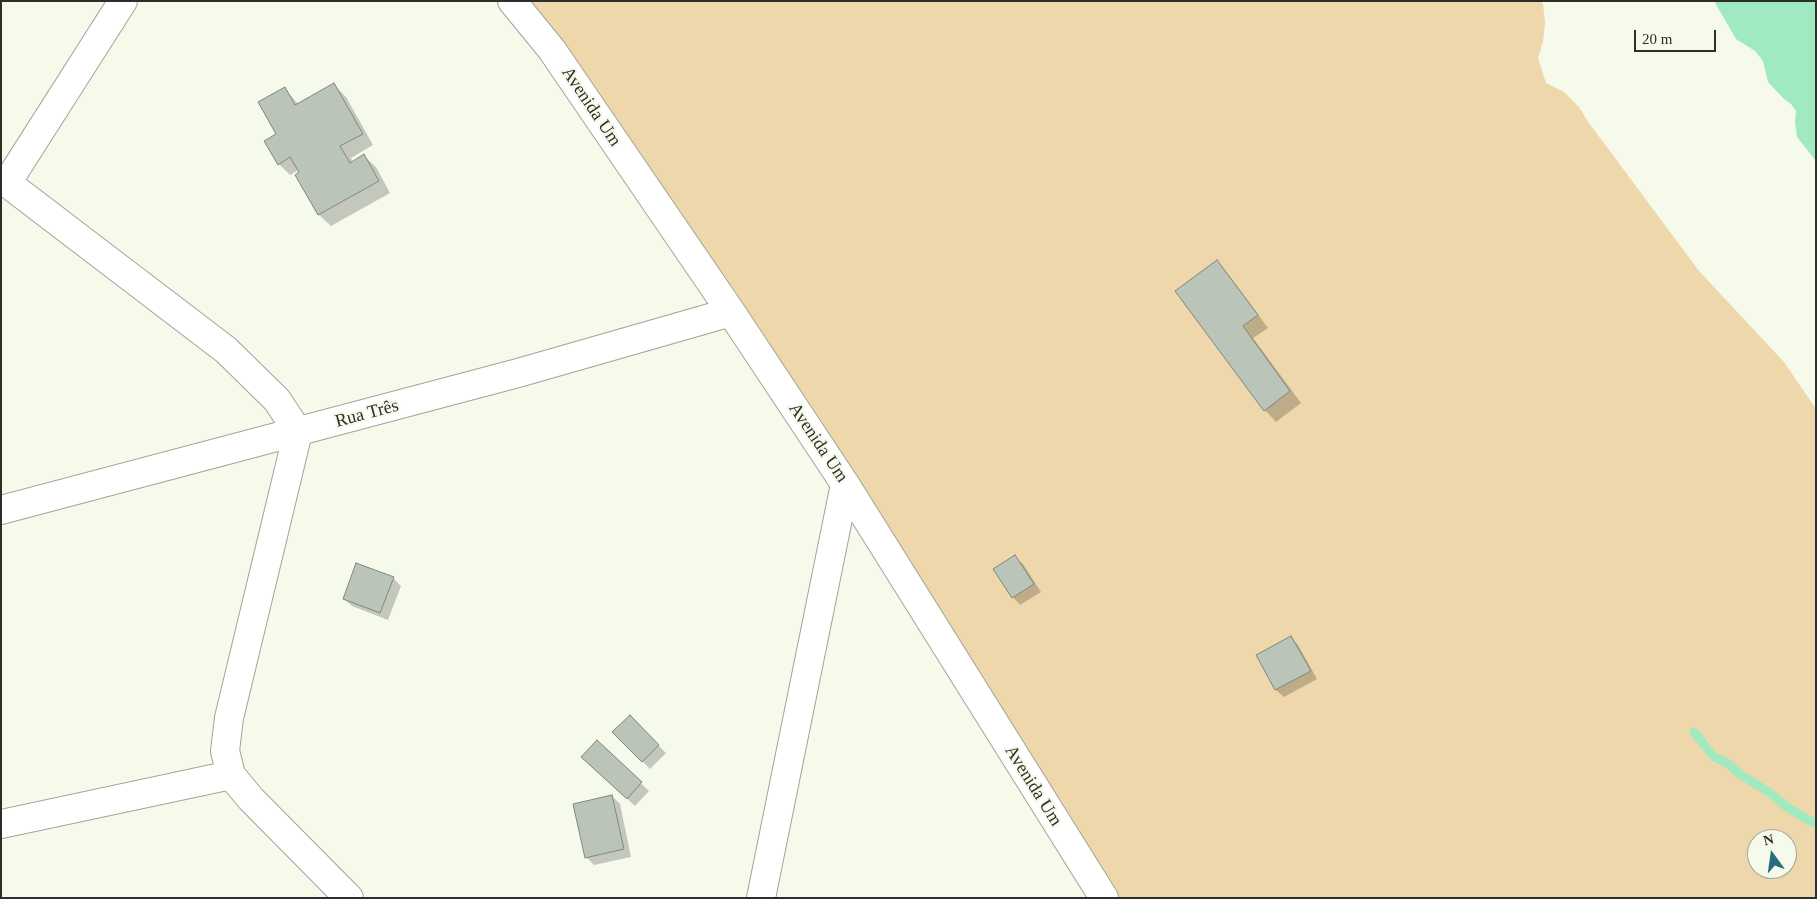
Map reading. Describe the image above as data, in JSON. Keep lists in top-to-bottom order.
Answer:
{
  "streets": {
    "street": ["Avenida Um", "Rua Três"]
  },
  "crossings": [
    ["Avenida Um", "Rua Três"]
  ],
  "scale_bar": "20 m",
  "north": "top"
}
